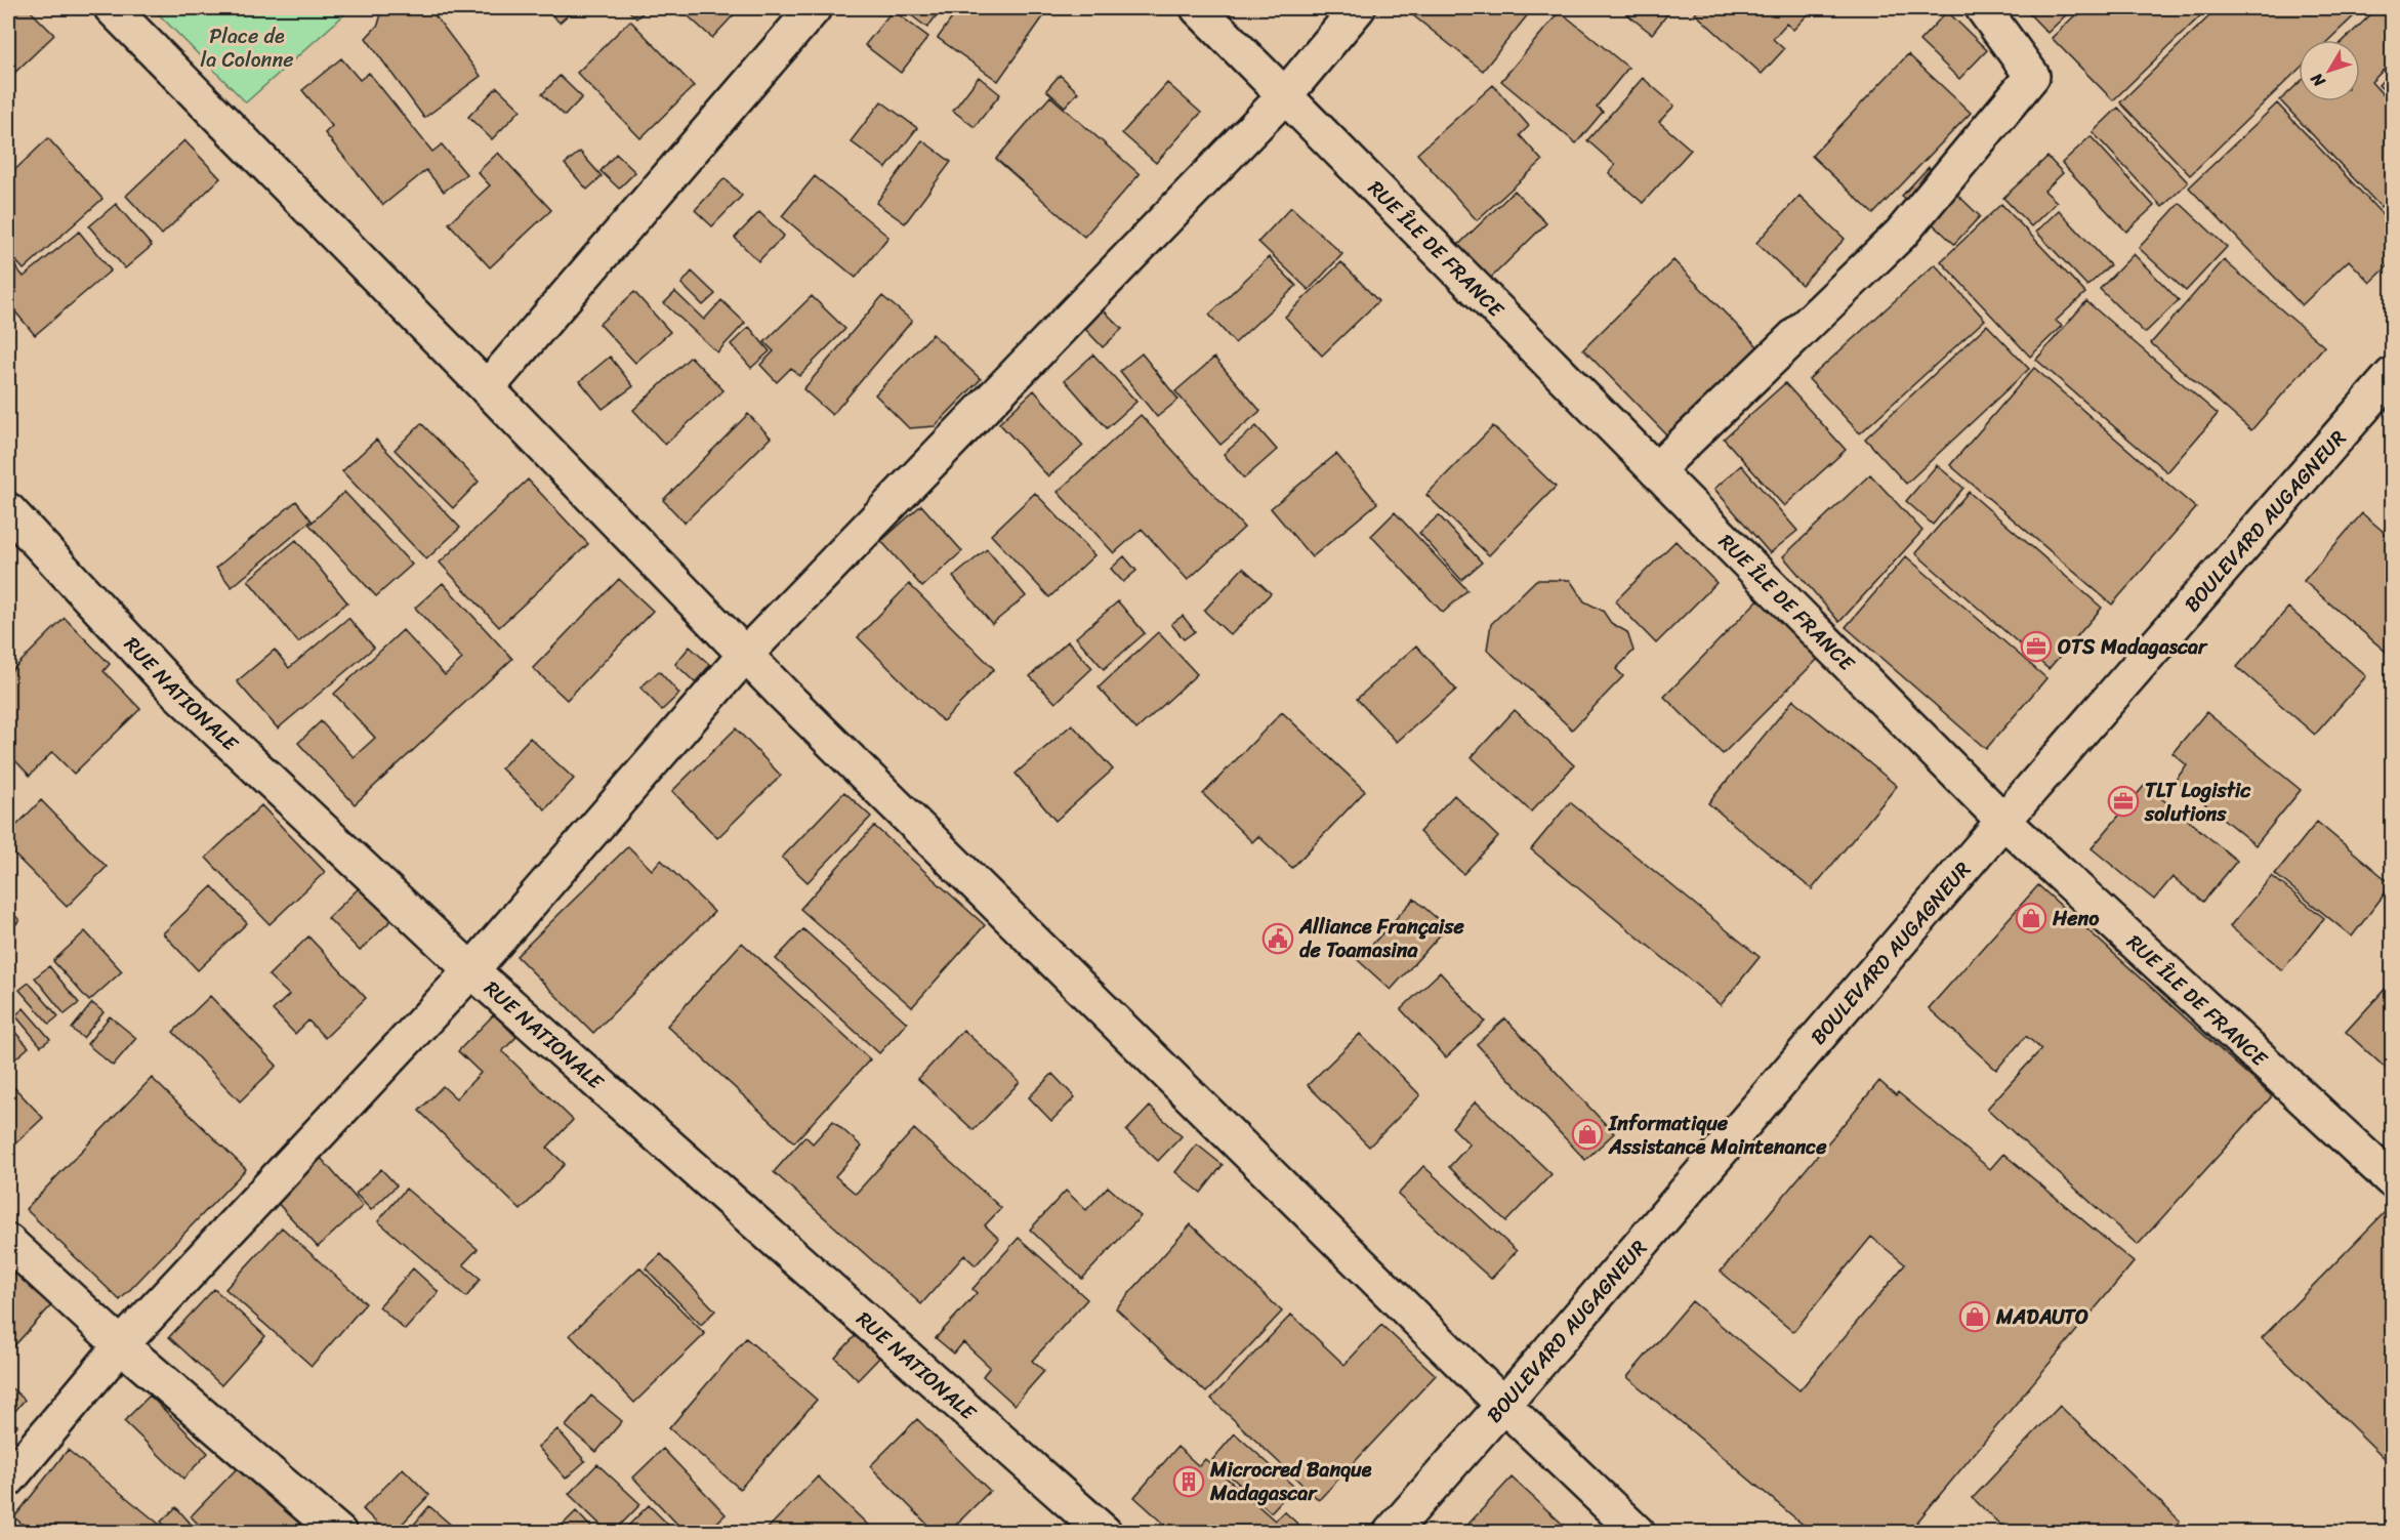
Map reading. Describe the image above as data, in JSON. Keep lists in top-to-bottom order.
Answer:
{
  "streets": {
    "street": ["RUE ÎLE DE FRANCE", "BOULEVARD AUGAGNEUR", "RUE NATIONALE"]
  },
  "crossings": [
    ["RUE ÎLE DE FRANCE", "BOULEVARD AUGAGNEUR"]
  ],
  "parks": ["Place de la Colonne"],
  "places": {
    "office": ["OTS Madagascar", "TLT Logistic solutions"],
    "shop": ["Heno", "Informatique Assistance Maintenance", "MADAUTO"],
    "public building": ["Alliance Française de Toamasina"],
    "building": ["Microcred Banque Madagascar"]
  },
  "north": "bottom left"
}
